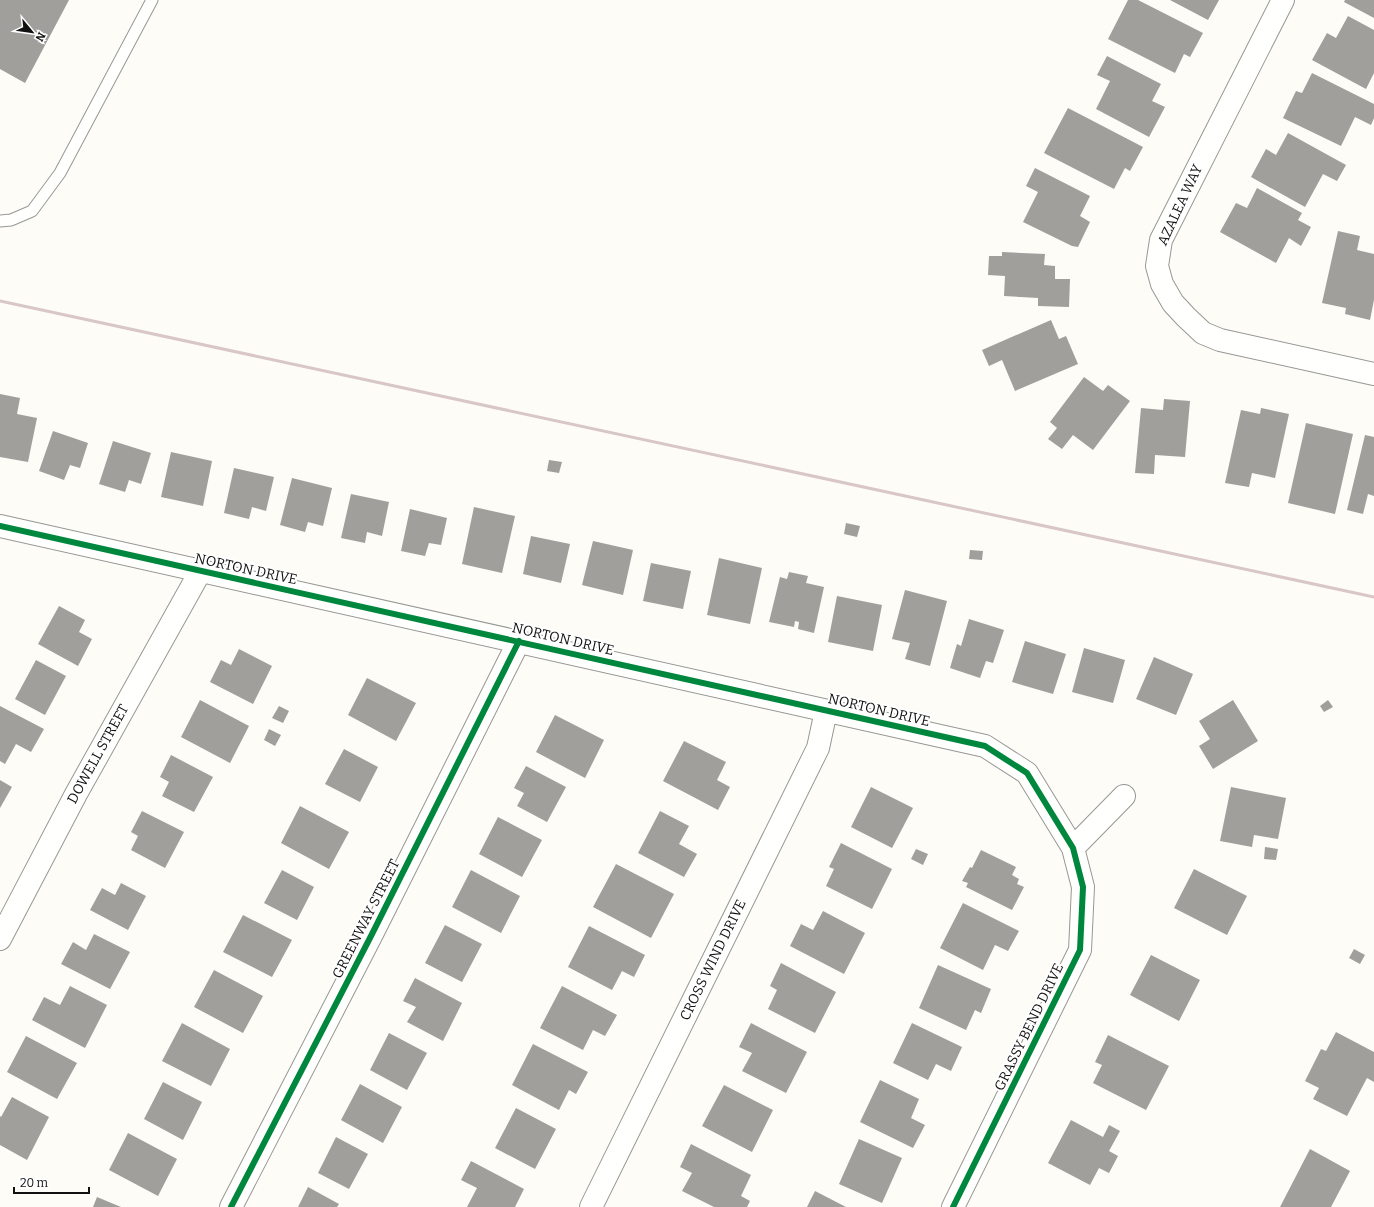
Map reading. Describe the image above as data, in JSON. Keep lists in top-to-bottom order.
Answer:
{
  "streets": {
    "street": [
      "AZALEA WAY",
      "NORTON DRIVE",
      "DOWELL STREET",
      "GREENWAY STREET",
      "CROSS WIND DRIVE",
      "GRASSY BEND DRIVE"
    ]
  },
  "crossings": [
    ["NORTON DRIVE", "DOWELL STREET"],
    ["NORTON DRIVE", "GREENWAY STREET"],
    ["NORTON DRIVE", "CROSS WIND DRIVE"],
    ["NORTON DRIVE", "GRASSY BEND DRIVE"]
  ],
  "scale_bar": "20 m",
  "north": "bottom right"
}
